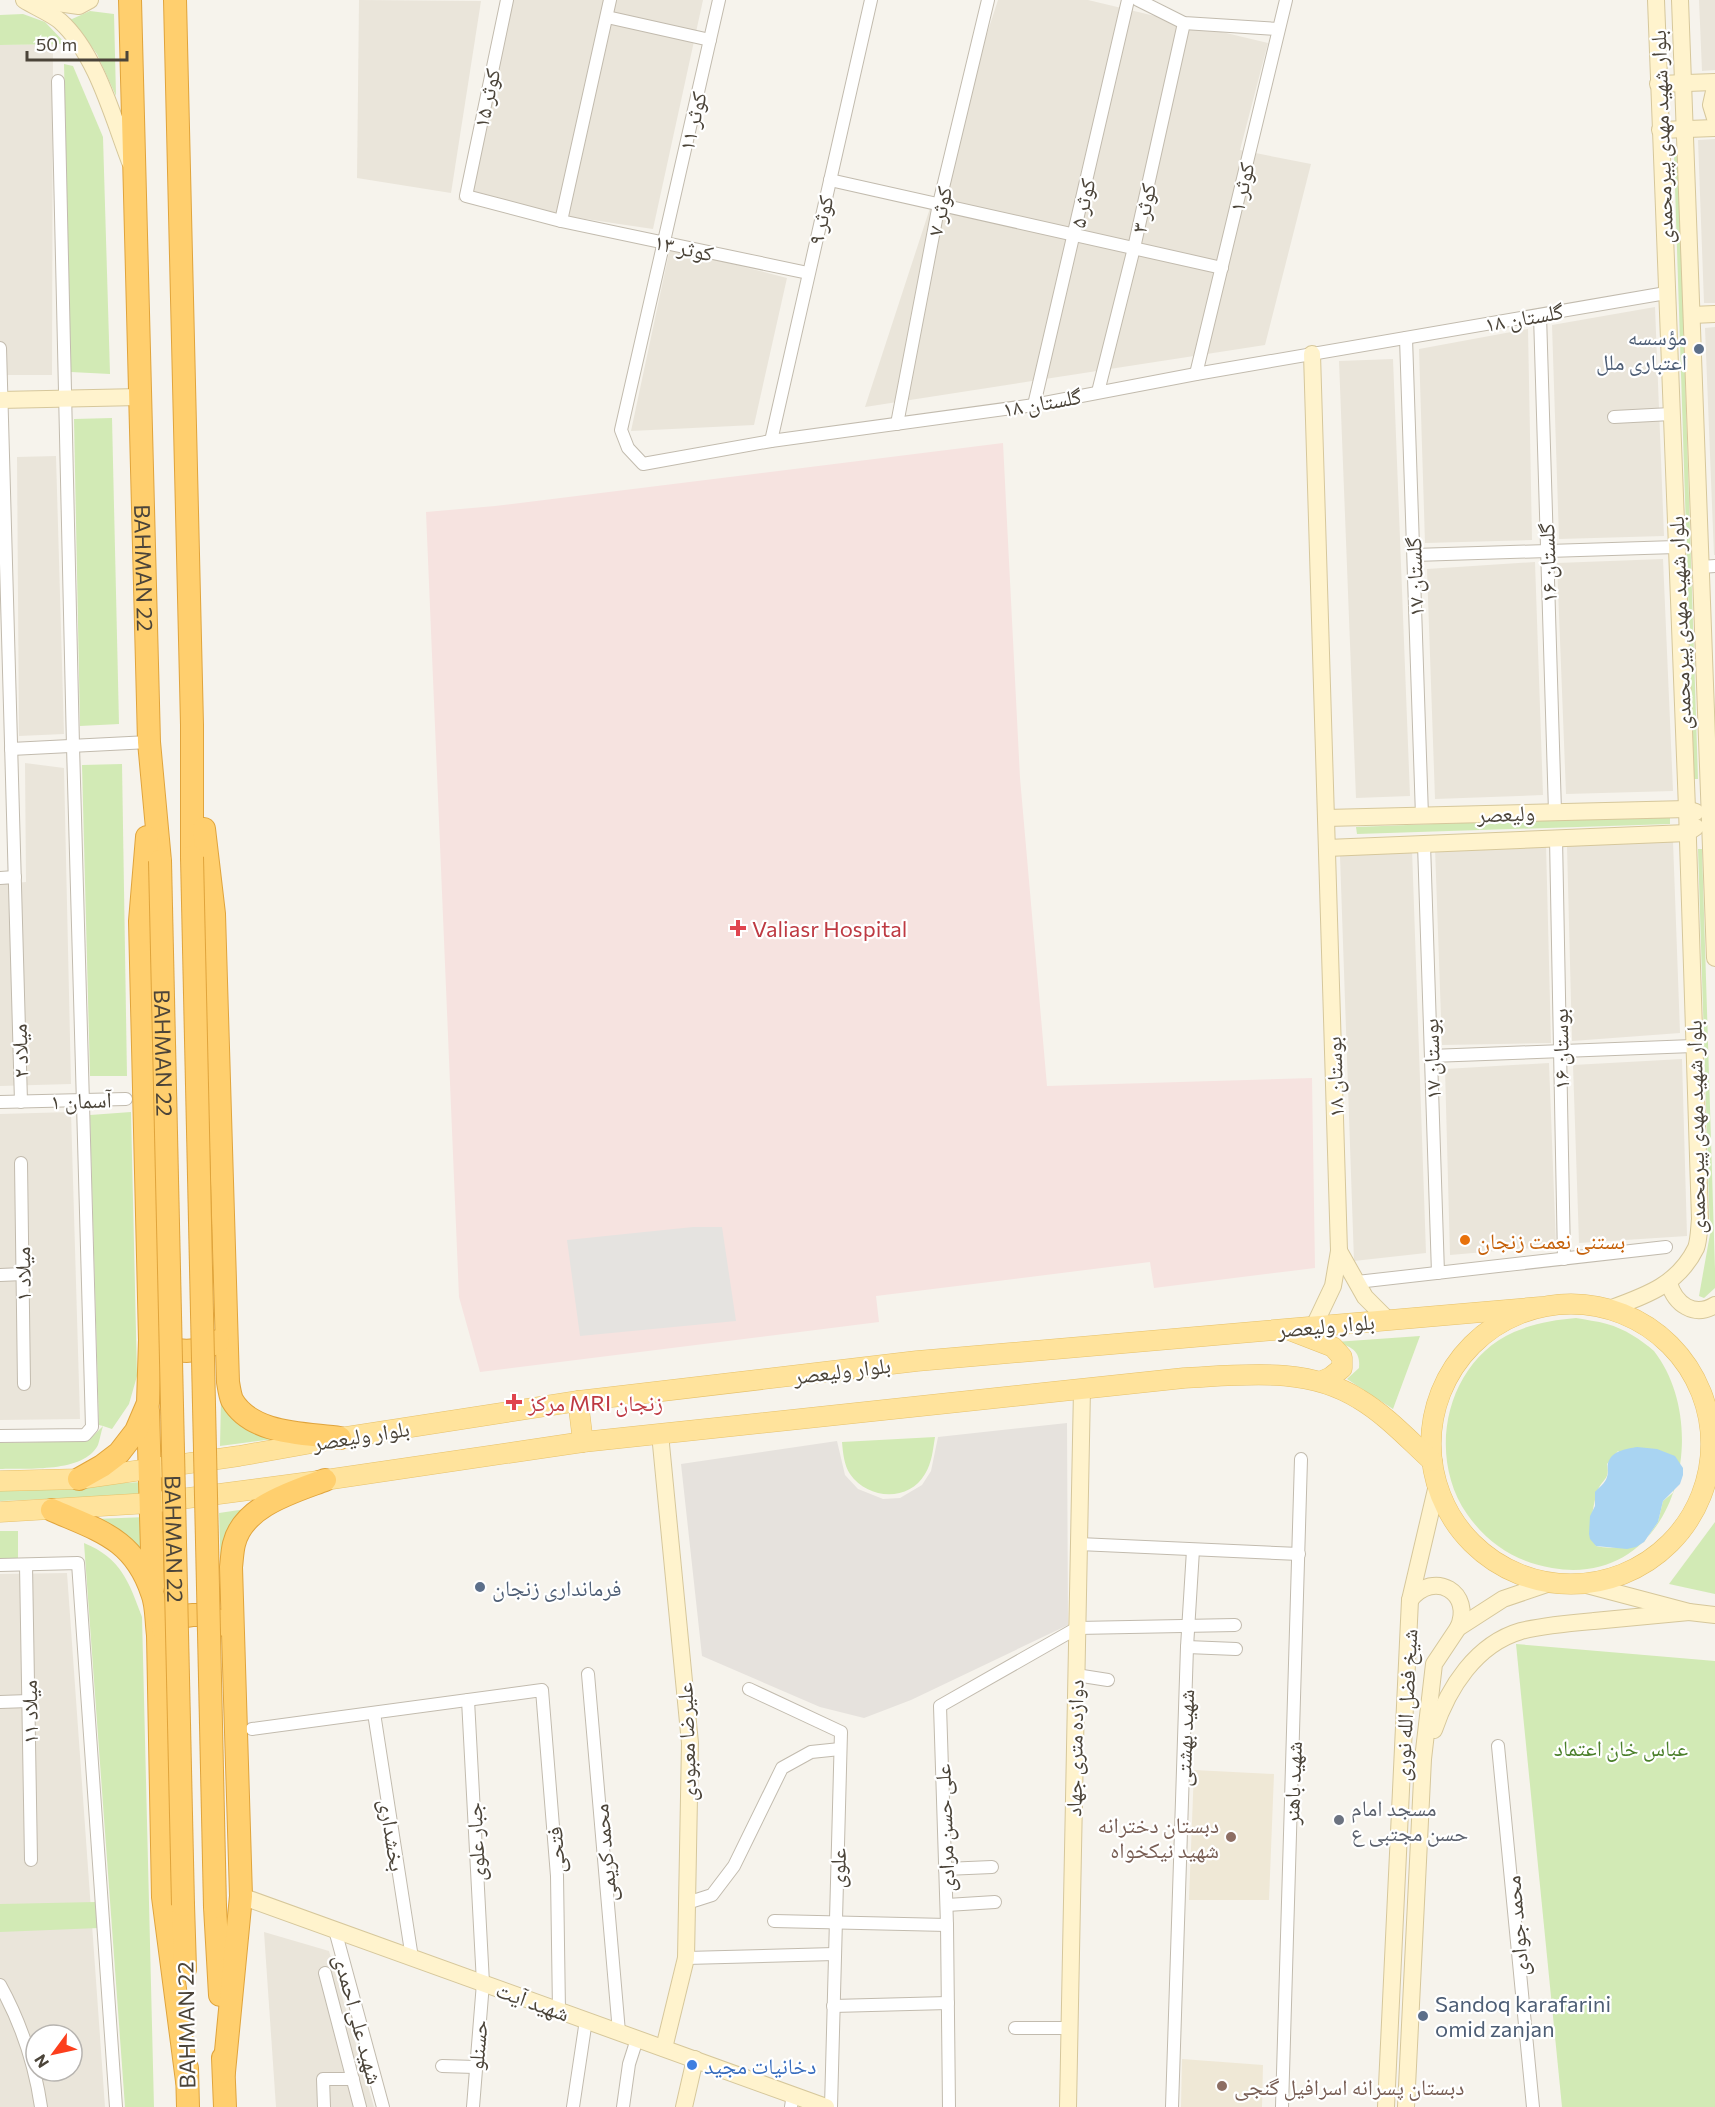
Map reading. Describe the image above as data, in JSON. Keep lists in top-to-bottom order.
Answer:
{
  "streets": {
    "highway": ["BAHMAN 22"],
    "main road": [
      "بلوار شهید مهدی پیرمحمدی",
      "ولیعصر",
      "بوستان ۱۸",
      "بلوار ولیعصر",
      "شیخ فضل الله نوری",
      "علیرضا معبودی",
      "دوازده متری جهاد",
      "شهید آیت"
    ],
    "street": [
      "۱۵ کوثر",
      "کوثر ۱۱",
      "کوثر ۱",
      "کوثر ۵",
      "کوثر ۳",
      "کوثر ۷",
      "کوثر ۹",
      "کوثر ۱۳",
      "گلستان ۱۸",
      "گلستان ۱۶",
      "گلستان ۱۷",
      "بوستان ۱۶",
      "میلاد ۲",
      "بوستان ۱۷",
      "آسمان ۱",
      "میلاد ۱",
      "میلاد ۱۱",
      "شهید بهشتی",
      "شهید باهنر",
      "علی حسن مرادی",
      "بخشداری",
      "جبار علوی",
      "فتحی",
      "محمد کریمی",
      "علوی",
      "محمد جوادی",
      "شهید علی احمدی",
      "حسنلو"
    ]
  },
  "crossings": [
    ["۱۵ کوثر", "کوثر ۱۳"],
    ["کوثر ۱۱", "کوثر ۹"],
    ["کوثر ۱۱", "کوثر ۱۳"],
    ["کوثر ۱۱", "گلستان ۱۸"],
    ["بلوار شهید مهدی پیرمحمدی", "گلستان ۱۸"],
    ["بلوار شهید مهدی پیرمحمدی", "ولیعصر"],
    ["کوثر ۱", "گلستان ۱۸"],
    ["کوثر ۵", "گلستان ۱۸"],
    ["کوثر ۳", "گلستان ۱۸"],
    ["کوثر ۷", "گلستان ۱۸"],
    ["کوثر ۹", "کوثر ۱۳"],
    ["کوثر ۹", "گلستان ۱۸"],
    ["گلستان ۱۸", "گلستان ۱۶"],
    ["گلستان ۱۸", "گلستان ۱۷"],
    ["گلستان ۱۶", "ولیعصر"],
    ["گلستان ۱۷", "ولیعصر"],
    ["ولیعصر", "بوستان ۱۶"],
    ["ولیعصر", "بوستان ۱۷"],
    ["ولیعصر", "بوستان ۱۸"],
    ["میلاد ۲", "آسمان ۱"],
    ["بوستان ۱۸", "بلوار ولیعصر"],
    ["بلوار ولیعصر", "شیخ فضل الله نوری"],
    ["بلوار ولیعصر", "علیرضا معبودی"],
    ["بلوار ولیعصر", "دوازده متری جهاد"],
    ["علیرضا معبودی", "شهید آیت"],
    ["دوازده متری جهاد", "علی حسن مرادی"],
    ["بخشداری", "شهید آیت"],
    ["جبار علوی", "فتحی"],
    ["جبار علوی", "شهید آیت"],
    ["جبار علوی", "حسنلو"],
    ["فتحی", "شهید آیت"],
    ["محمد کریمی", "شهید آیت"],
    ["شهید آیت", "شهید علی احمدی"],
    ["شهید آیت", "حسنلو"]
  ],
  "parks": ["عباس خان اعتماد"],
  "places": {
    "other": [
      "مؤسسه اعتباری ملل",
      "بستنی نعمت زنجان",
      "فرمانداری زنجان",
      "مسجد امام حسن مجتبی ع",
      "دبستان دخترانه شهید نیکخواه",
      "Sandoq karafarini omid zanjan",
      "دخانیات مجید",
      "دبستان پسرانه اسرافیل گنجی"
    ],
    "health": ["Valiasr Hospital", "مرکز MRI زنجان"]
  },
  "scale_bar": "50 m",
  "north": "bottom left"
}
